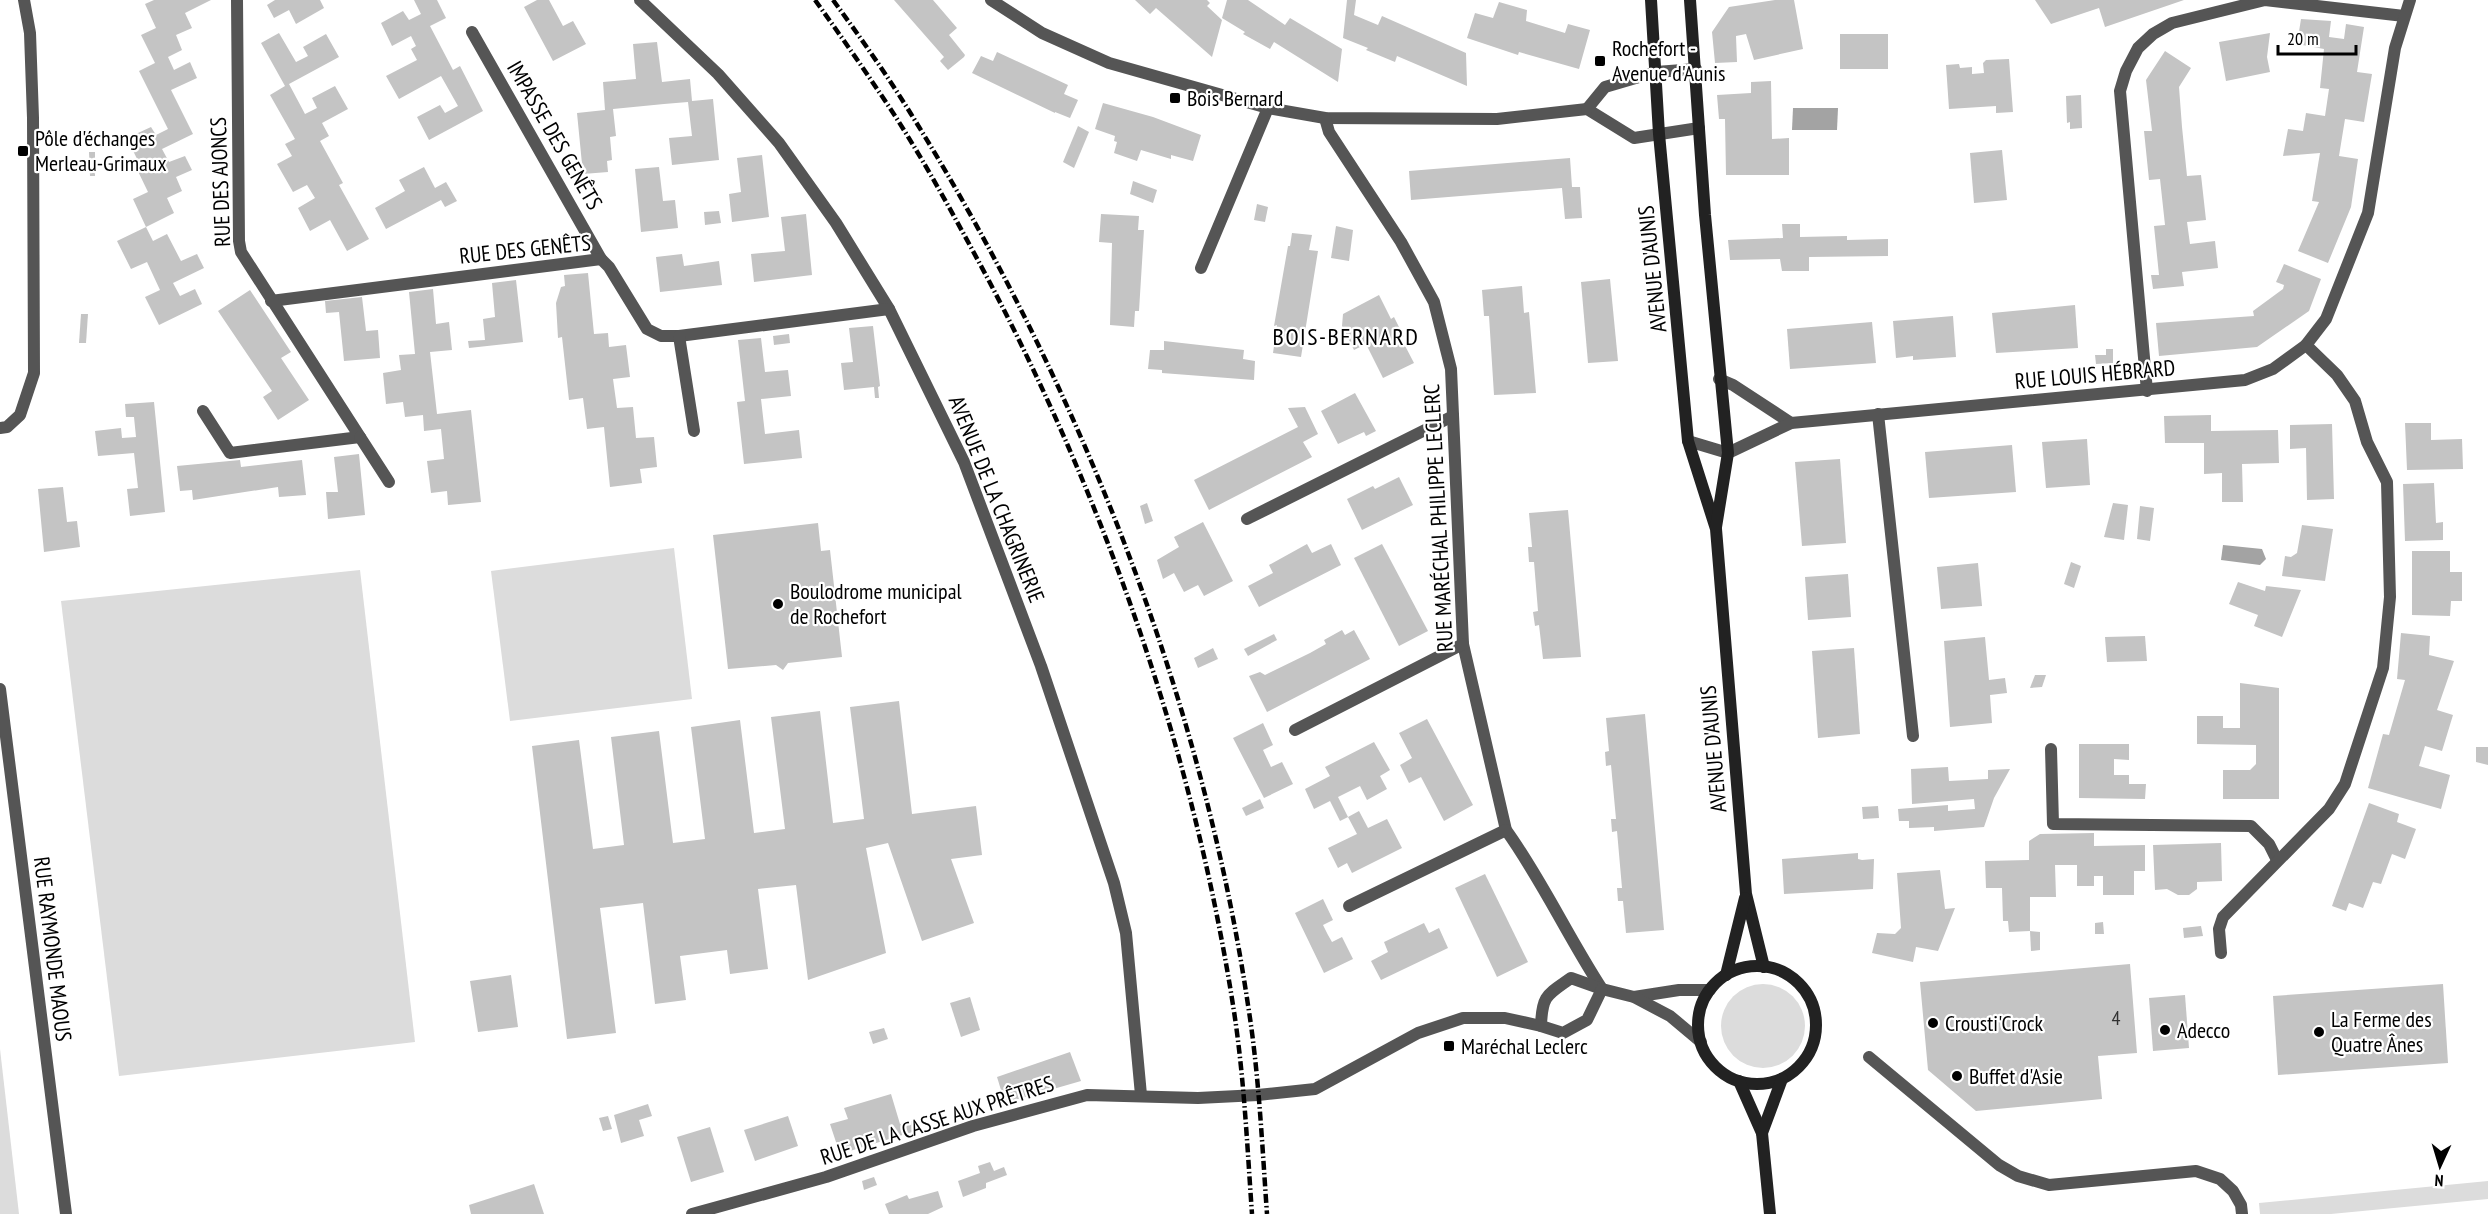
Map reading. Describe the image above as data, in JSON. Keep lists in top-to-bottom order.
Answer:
{
  "streets": {
    "main road": ["AVENUE D'AUNIS"],
    "street": [
      "IMPASSE DES GENÊTS",
      "RUE DES AJONCS",
      "RUE DES GENÊTS",
      "RUE LOUIS HÉBRARD",
      "AVENUE DE LA CHAGRINERIE",
      "RUE MARÉCHAL PHILIPPE LECLERC",
      "RUE RAYMONDE MAOUS",
      "RUE DE LA CASSE AUX PRÊTRES"
    ]
  },
  "crossings": [
    ["IMPASSE DES GENÊTS", "RUE DES GENÊTS"],
    ["RUE DES AJONCS", "RUE DES GENÊTS"],
    ["RUE DES GENÊTS", "AVENUE DE LA CHAGRINERIE"],
    ["AVENUE D'AUNIS", "RUE LOUIS HÉBRARD"],
    ["AVENUE DE LA CHAGRINERIE", "RUE DE LA CASSE AUX PRÊTRES"],
    ["RUE MARÉCHAL PHILIPPE LECLERC", "RUE DE LA CASSE AUX PRÊTRES"]
  ],
  "districts": ["BOIS-BERNARD"],
  "places": {
    "transit": [
      "Rochefort - Avenue d'Aunis",
      "Bois Bernard",
      "Pôle d'échanges Merleau-Grimaux",
      "Maréchal Leclerc"
    ],
    "other": [
      "Boulodrome municipal de Rochefort",
      "Crousti'Crock",
      "Adecco",
      "La Ferme des Quatre Ânes",
      "Buffet d'Asie"
    ]
  },
  "house_numbers": ["4"],
  "scale_bar": "20 m",
  "north": "bottom"
}
